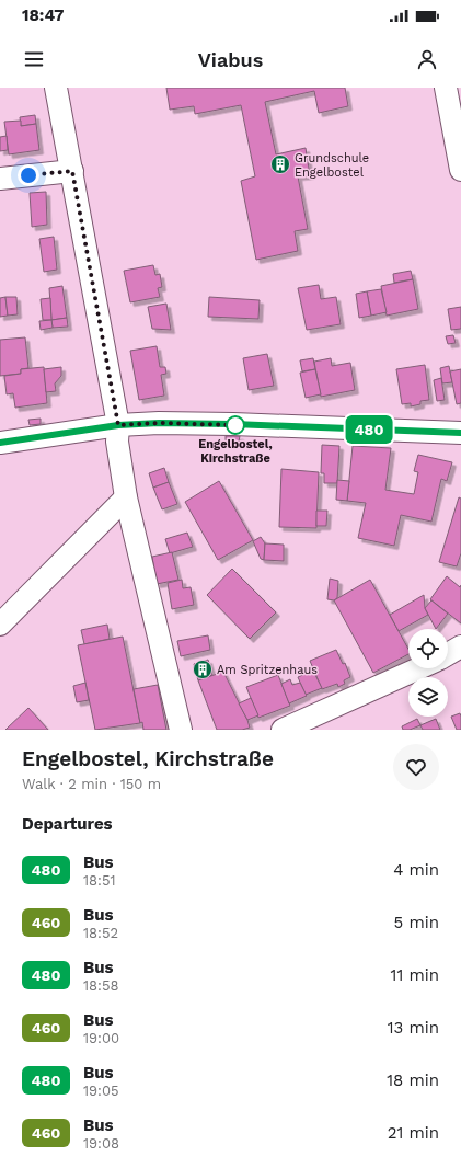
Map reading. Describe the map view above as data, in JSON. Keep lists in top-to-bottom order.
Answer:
{
  "places": {
    "building": ["Grundschule Engelbostel", "Am Spritzenhaus"],
    "other": ["Engelbostel, Kirchstraße"]
  },
  "lines": ["bus line 480"],
  "page": {
    "status": "18:47",
    "header": "Viabus",
    "on_map": "480",
    "heading": [
      ["Engelbostel, Kirchstraße", "Walk · 2 min · 150 m"],
      "Departures"
    ],
    "list": [
      {
        "mark": "480",
        "name": "Bus",
        "note": "18:51",
        "value": "4 min"
      },
      {
        "mark": "460",
        "name": "Bus",
        "note": "18:52",
        "value": "5 min"
      },
      {
        "mark": "480",
        "name": "Bus",
        "note": "18:58",
        "value": "11 min"
      },
      {
        "mark": "460",
        "name": "Bus",
        "note": "19:00",
        "value": "13 min"
      },
      {
        "mark": "480",
        "name": "Bus",
        "note": "19:05",
        "value": "18 min"
      },
      {
        "mark": "460",
        "name": "Bus",
        "note": "19:08",
        "value": "21 min"
      }
    ]
  }
}
